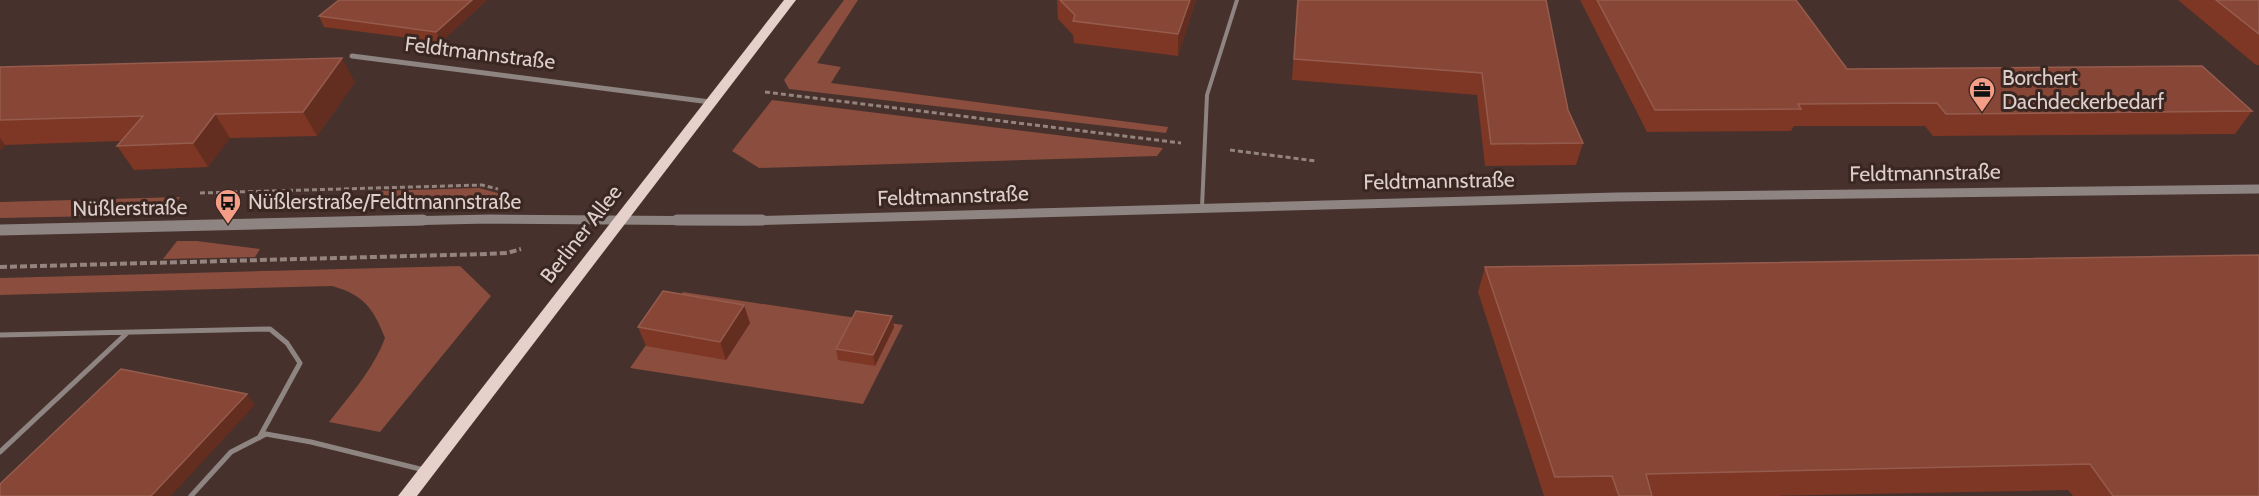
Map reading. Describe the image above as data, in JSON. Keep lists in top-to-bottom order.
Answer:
{
  "streets": {
    "main road": ["Berliner Allee"],
    "street": ["Feldtmannstraße", "Nüßlerstraße"]
  },
  "crossings": [
    ["Feldtmannstraße", "Nüßlerstraße"],
    ["Feldtmannstraße", "Berliner Allee"],
    ["Nüßlerstraße", "Berliner Allee"]
  ],
  "places": {
    "office": ["Borchert Dachdeckerbedarf"],
    "bus stop": ["Nüßlerstraße/Feldtmannstraße"]
  }
}
